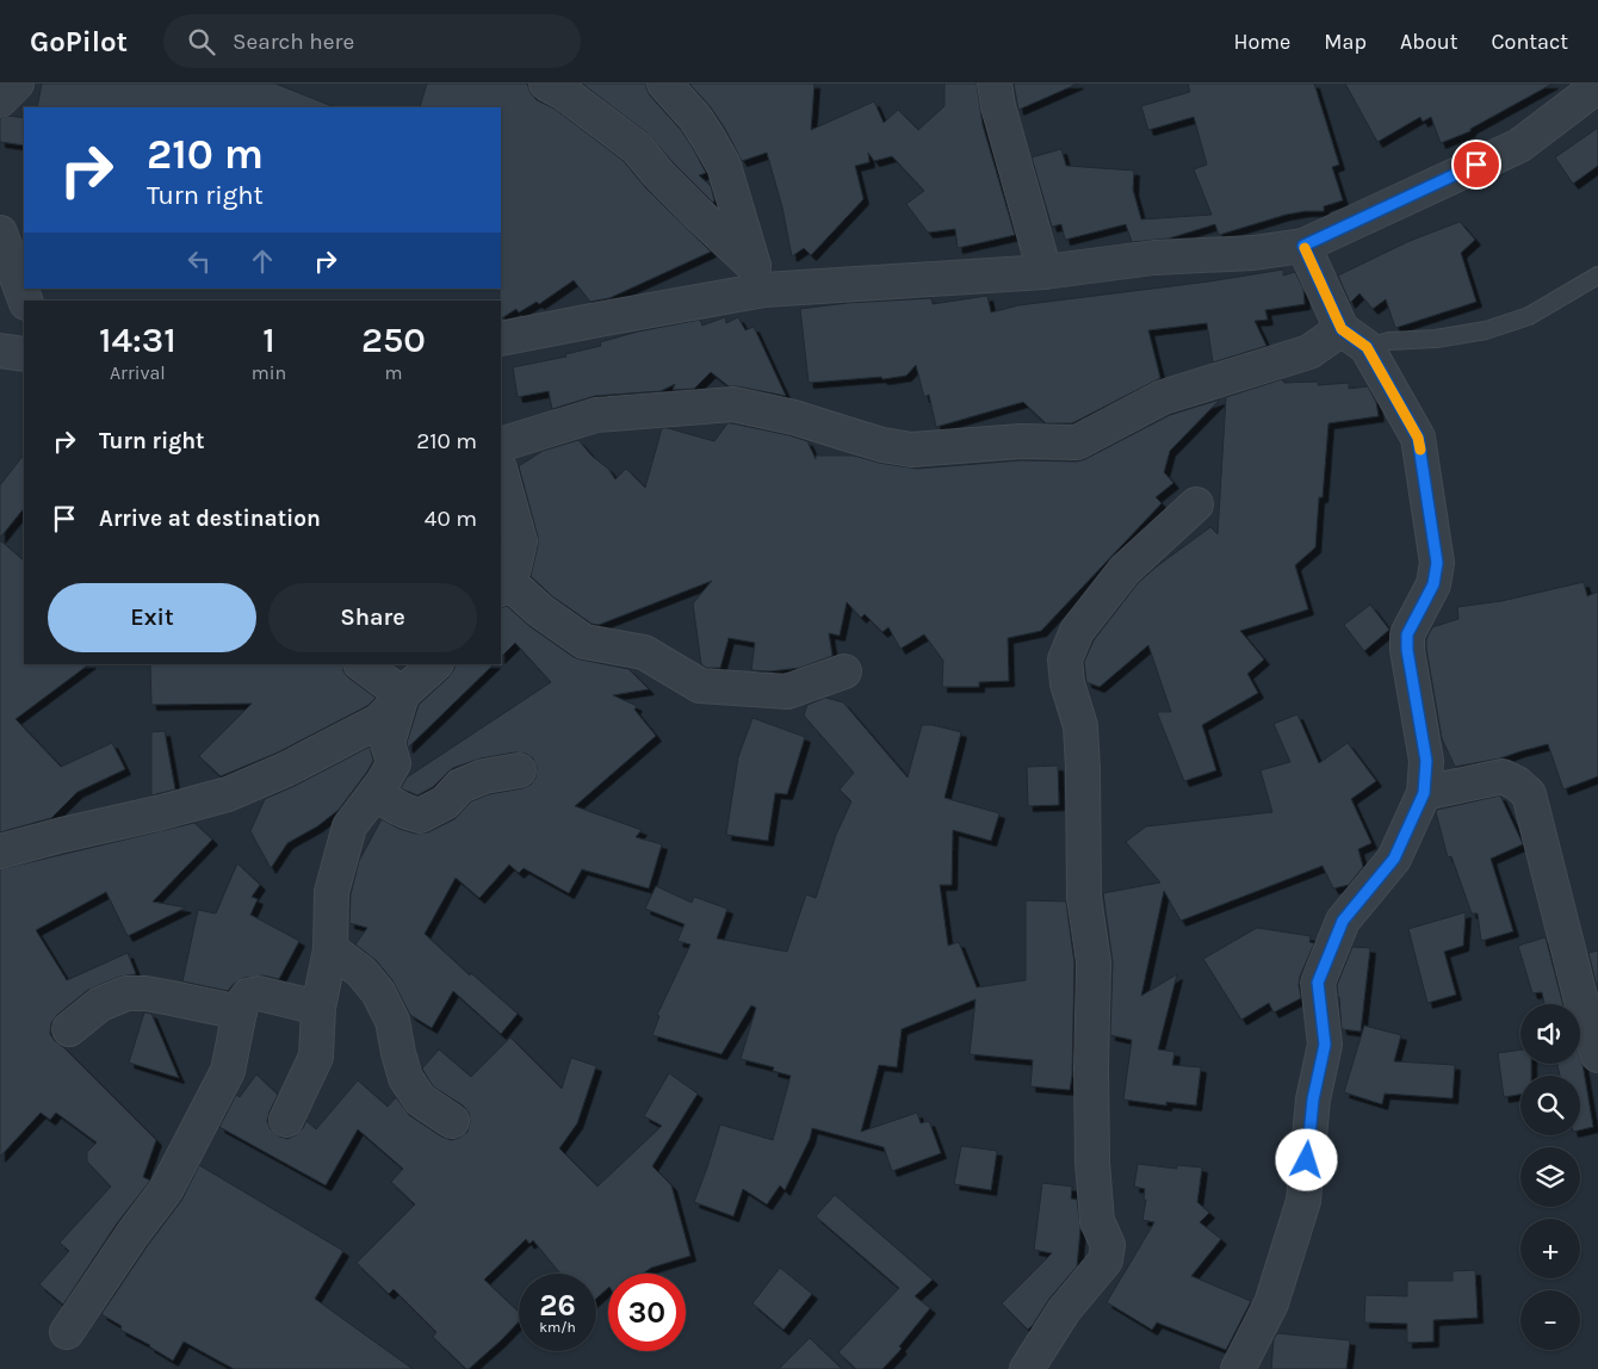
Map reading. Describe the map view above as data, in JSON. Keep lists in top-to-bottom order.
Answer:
{
  "page": {
    "header": "GoPilot",
    "search": "Search here",
    "nav": [
      "Home",
      "Map",
      "About",
      "Contact"
    ],
    "turn": ["210 m", "Turn right"],
    "eta": [
      "14:31",
      "Arrival",
      "1",
      "min",
      "250",
      "m"
    ],
    "list": [
      {
        "name": "Turn right",
        "value": "210 m"
      },
      {
        "name": "Arrive at destination",
        "value": "40 m"
      }
    ],
    "buttons": ["Exit", "Share"],
    "map_buttons": ["+", "−"],
    "speed": "26 km/h",
    "limit": "30"
  }
}
